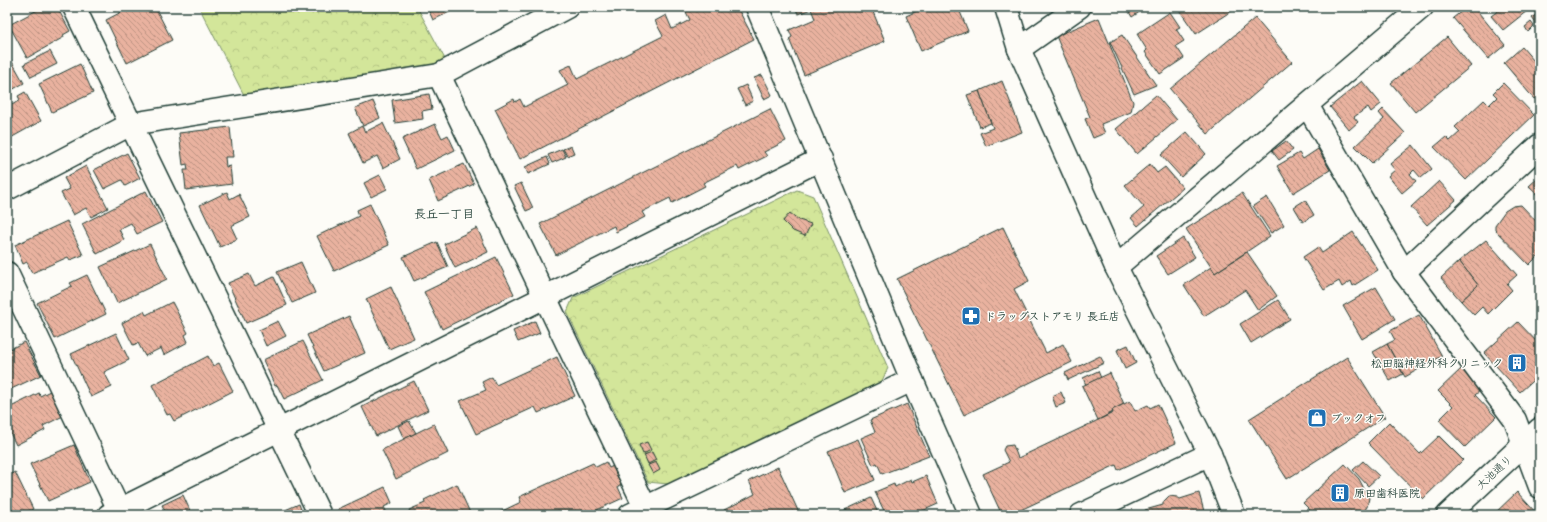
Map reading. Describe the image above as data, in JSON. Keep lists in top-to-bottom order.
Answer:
{
  "streets": {
    "street": ["大池通り"]
  },
  "districts": ["長丘一丁目"],
  "places": {
    "pharmacy": ["ドラッグストアモリ 長丘店"],
    "building": ["松田脳神経外科クリニック", "原田歯科医院"],
    "shop": ["ブックオフ"]
  }
}
